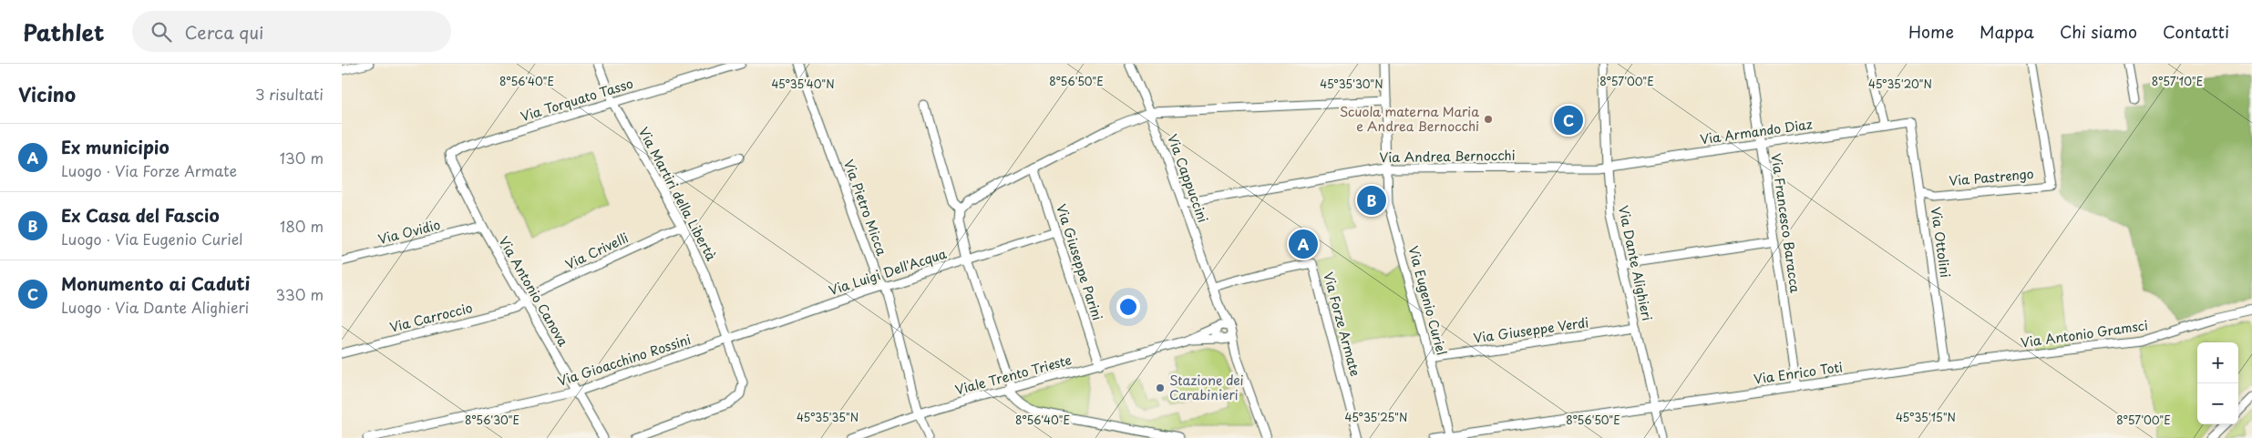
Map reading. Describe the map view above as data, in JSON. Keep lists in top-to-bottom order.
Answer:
{
  "streets": {
    "street": [
      "Via Torquato Tasso",
      "Via Armando Diaz",
      "Via Andrea Bernocchi",
      "Via Pastrengo",
      "Via Cappuccini",
      "Via Martiri della Libertà",
      "Via Pietro Micca",
      "Via Francesco Baracca",
      "Via Ovidio",
      "Via Ottolini",
      "Via Crivelli",
      "Via Giuseppe Parini",
      "Via Dante Alighieri",
      "Via Luigi Dell'Acqua",
      "Via Antonio Canova",
      "Via Eugenio Curiel",
      "Via Carroccio",
      "Via Forze Armate",
      "Via Giuseppe Verdi",
      "Via Antonio Gramsci",
      "Via Gioacchino Rossini",
      "Via Enrico Toti",
      "Viale Trento Trieste"
    ]
  },
  "crossings": [
    ["Via Torquato Tasso", "Via Martiri della Libertà"],
    ["Via Torquato Tasso", "Via Antonio Canova"],
    ["Via Armando Diaz", "Via Andrea Bernocchi"],
    ["Via Armando Diaz", "Via Francesco Baracca"],
    ["Via Armando Diaz", "Via Ottolini"],
    ["Via Armando Diaz", "Via Dante Alighieri"],
    ["Via Andrea Bernocchi", "Via Cappuccini"],
    ["Via Andrea Bernocchi", "Via Dante Alighieri"],
    ["Via Andrea Bernocchi", "Via Eugenio Curiel"],
    ["Via Pastrengo", "Via Ottolini"],
    ["Via Cappuccini", "Via Forze Armate"],
    ["Via Cappuccini", "Viale Trento Trieste"],
    ["Via Martiri della Libertà", "Via Crivelli"],
    ["Via Martiri della Libertà", "Via Luigi Dell'Acqua"],
    ["Via Martiri della Libertà", "Via Gioacchino Rossini"],
    ["Via Pietro Micca", "Via Luigi Dell'Acqua"],
    ["Via Pietro Micca", "Viale Trento Trieste"],
    ["Via Francesco Baracca", "Via Enrico Toti"],
    ["Via Ovidio", "Via Antonio Canova"],
    ["Via Ottolini", "Via Antonio Gramsci"],
    ["Via Ottolini", "Via Enrico Toti"],
    ["Via Crivelli", "Via Antonio Canova"],
    ["Via Crivelli", "Via Carroccio"],
    ["Via Giuseppe Parini", "Via Luigi Dell'Acqua"],
    ["Via Giuseppe Parini", "Viale Trento Trieste"],
    ["Via Dante Alighieri", "Via Giuseppe Verdi"],
    ["Via Dante Alighieri", "Via Enrico Toti"],
    ["Via Luigi Dell'Acqua", "Via Gioacchino Rossini"],
    ["Via Antonio Canova", "Via Carroccio"],
    ["Via Antonio Canova", "Via Gioacchino Rossini"],
    ["Via Eugenio Curiel", "Via Giuseppe Verdi"],
    ["Via Eugenio Curiel", "Via Enrico Toti"],
    ["Via Antonio Gramsci", "Via Enrico Toti"]
  ],
  "places": ["Scuola materna Maria e Andrea Bernocchi", "Stazione dei Carabinieri"],
  "page": {
    "header": "Pathlet",
    "search": "Cerca qui",
    "nav": [
      "Home",
      "Mappa",
      "Chi siamo",
      "Contatti"
    ],
    "heading": ["Vicino", "3 risultati"],
    "pins": ["C", "B", "A"],
    "list": [
      {
        "mark": "A",
        "name": "Ex municipio",
        "note": "Luogo · Via Forze Armate",
        "value": "130 m"
      },
      {
        "mark": "B",
        "name": "Ex Casa del Fascio",
        "note": "Luogo · Via Eugenio Curiel",
        "value": "180 m"
      },
      {
        "mark": "C",
        "name": "Monumento ai Caduti",
        "note": "Luogo · Via Dante Alighieri",
        "value": "330 m"
      }
    ],
    "map_buttons": ["+", "−"]
  },
  "coordinates": [
    "8°57'10\"E",
    "8°56'50\"E",
    "8°57'00\"E",
    "8°56'40\"E",
    "45°35'40\"N",
    "45°35'30\"N",
    "45°35'20\"N",
    "45°35'35\"N",
    "45°35'25\"N",
    "45°35'15\"N",
    "8°56'30\"E"
  ]
}
